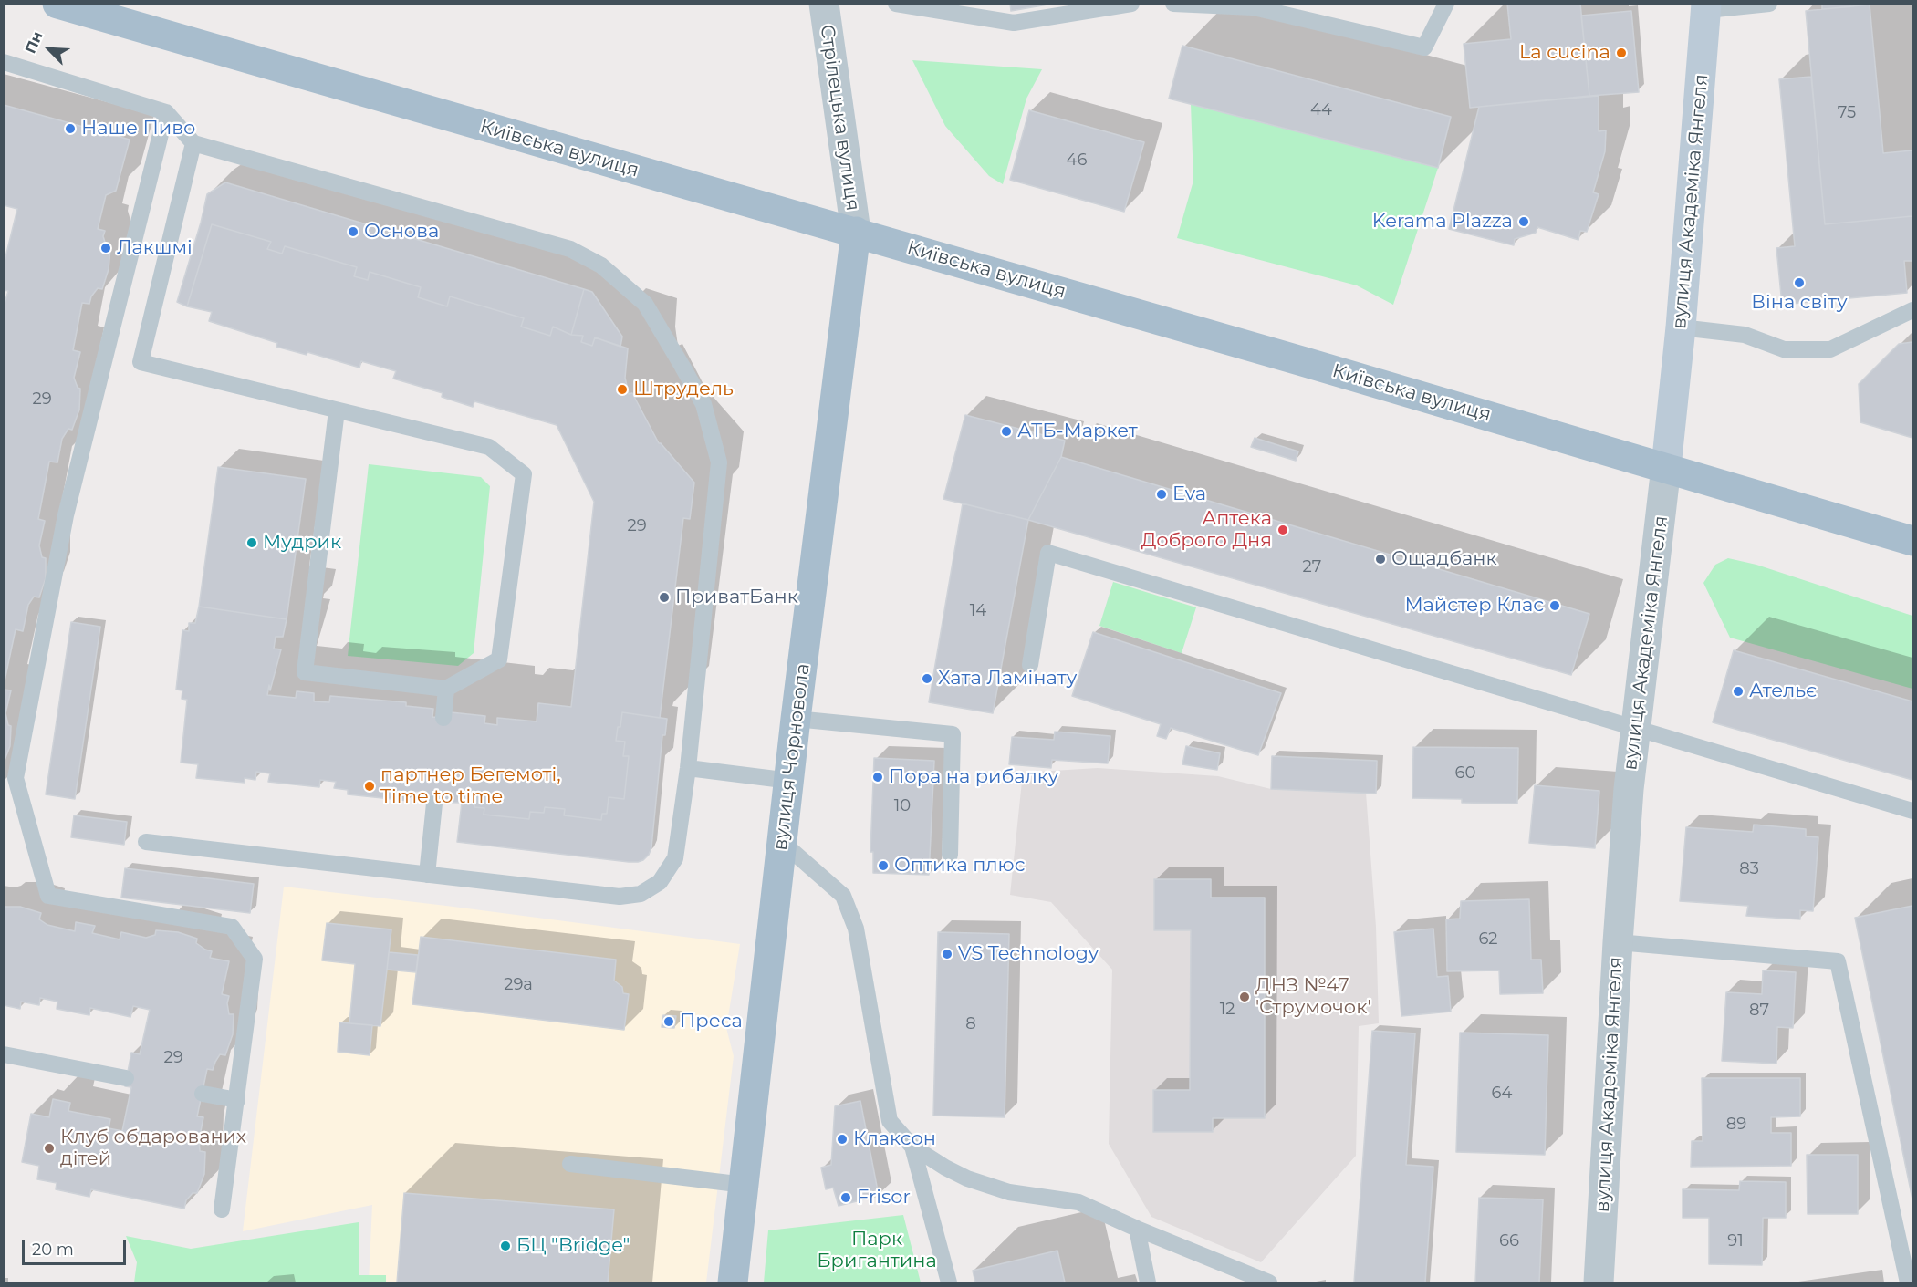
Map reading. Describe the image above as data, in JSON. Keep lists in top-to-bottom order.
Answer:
{
  "streets": {
    "main road": ["Київська вулиця", "вулиця Академіка Янгеля", "вулиця Чорновола"],
    "street": ["Стрілецька вулиця"]
  },
  "crossings": [
    ["Стрілецька вулиця", "Київська вулиця"],
    ["Стрілецька вулиця", "вулиця Чорновола"],
    ["Київська вулиця", "вулиця Академіка Янгеля"],
    ["Київська вулиця", "вулиця Чорновола"]
  ],
  "parks": ["Парк Бригантина"],
  "places": [
    "La cucina",
    "Наше Пиво",
    "Kerama Plazza",
    "Основа",
    "Лакшмі",
    "Віна світу",
    "Штрудель",
    "АТБ-Маркет",
    "Eva",
    "Аптека Доброго Дня",
    "Мудрик",
    "Ощадбанк",
    "ПриватБанк",
    "Майстер Клас",
    "Хата Ламінату",
    "Ательє",
    "Пора на рибалку",
    "партнер Бегемоті, Time to time",
    "Оптика плюс",
    "VS Technology",
    "ДНЗ №47 'Струмочок'",
    "Преса",
    "Клаксон",
    "Клуб обдарованих дітей",
    "Frisor",
    "БЦ \"Bridge\""
  ],
  "house_numbers": [
    "44",
    "75",
    "46",
    "29",
    "29",
    "27",
    "14",
    "60",
    "10",
    "83",
    "62",
    "29а",
    "12",
    "87",
    "8",
    "29",
    "64",
    "89",
    "66",
    "91"
  ],
  "scale_bar": "20 m",
  "north": "top left"
}
